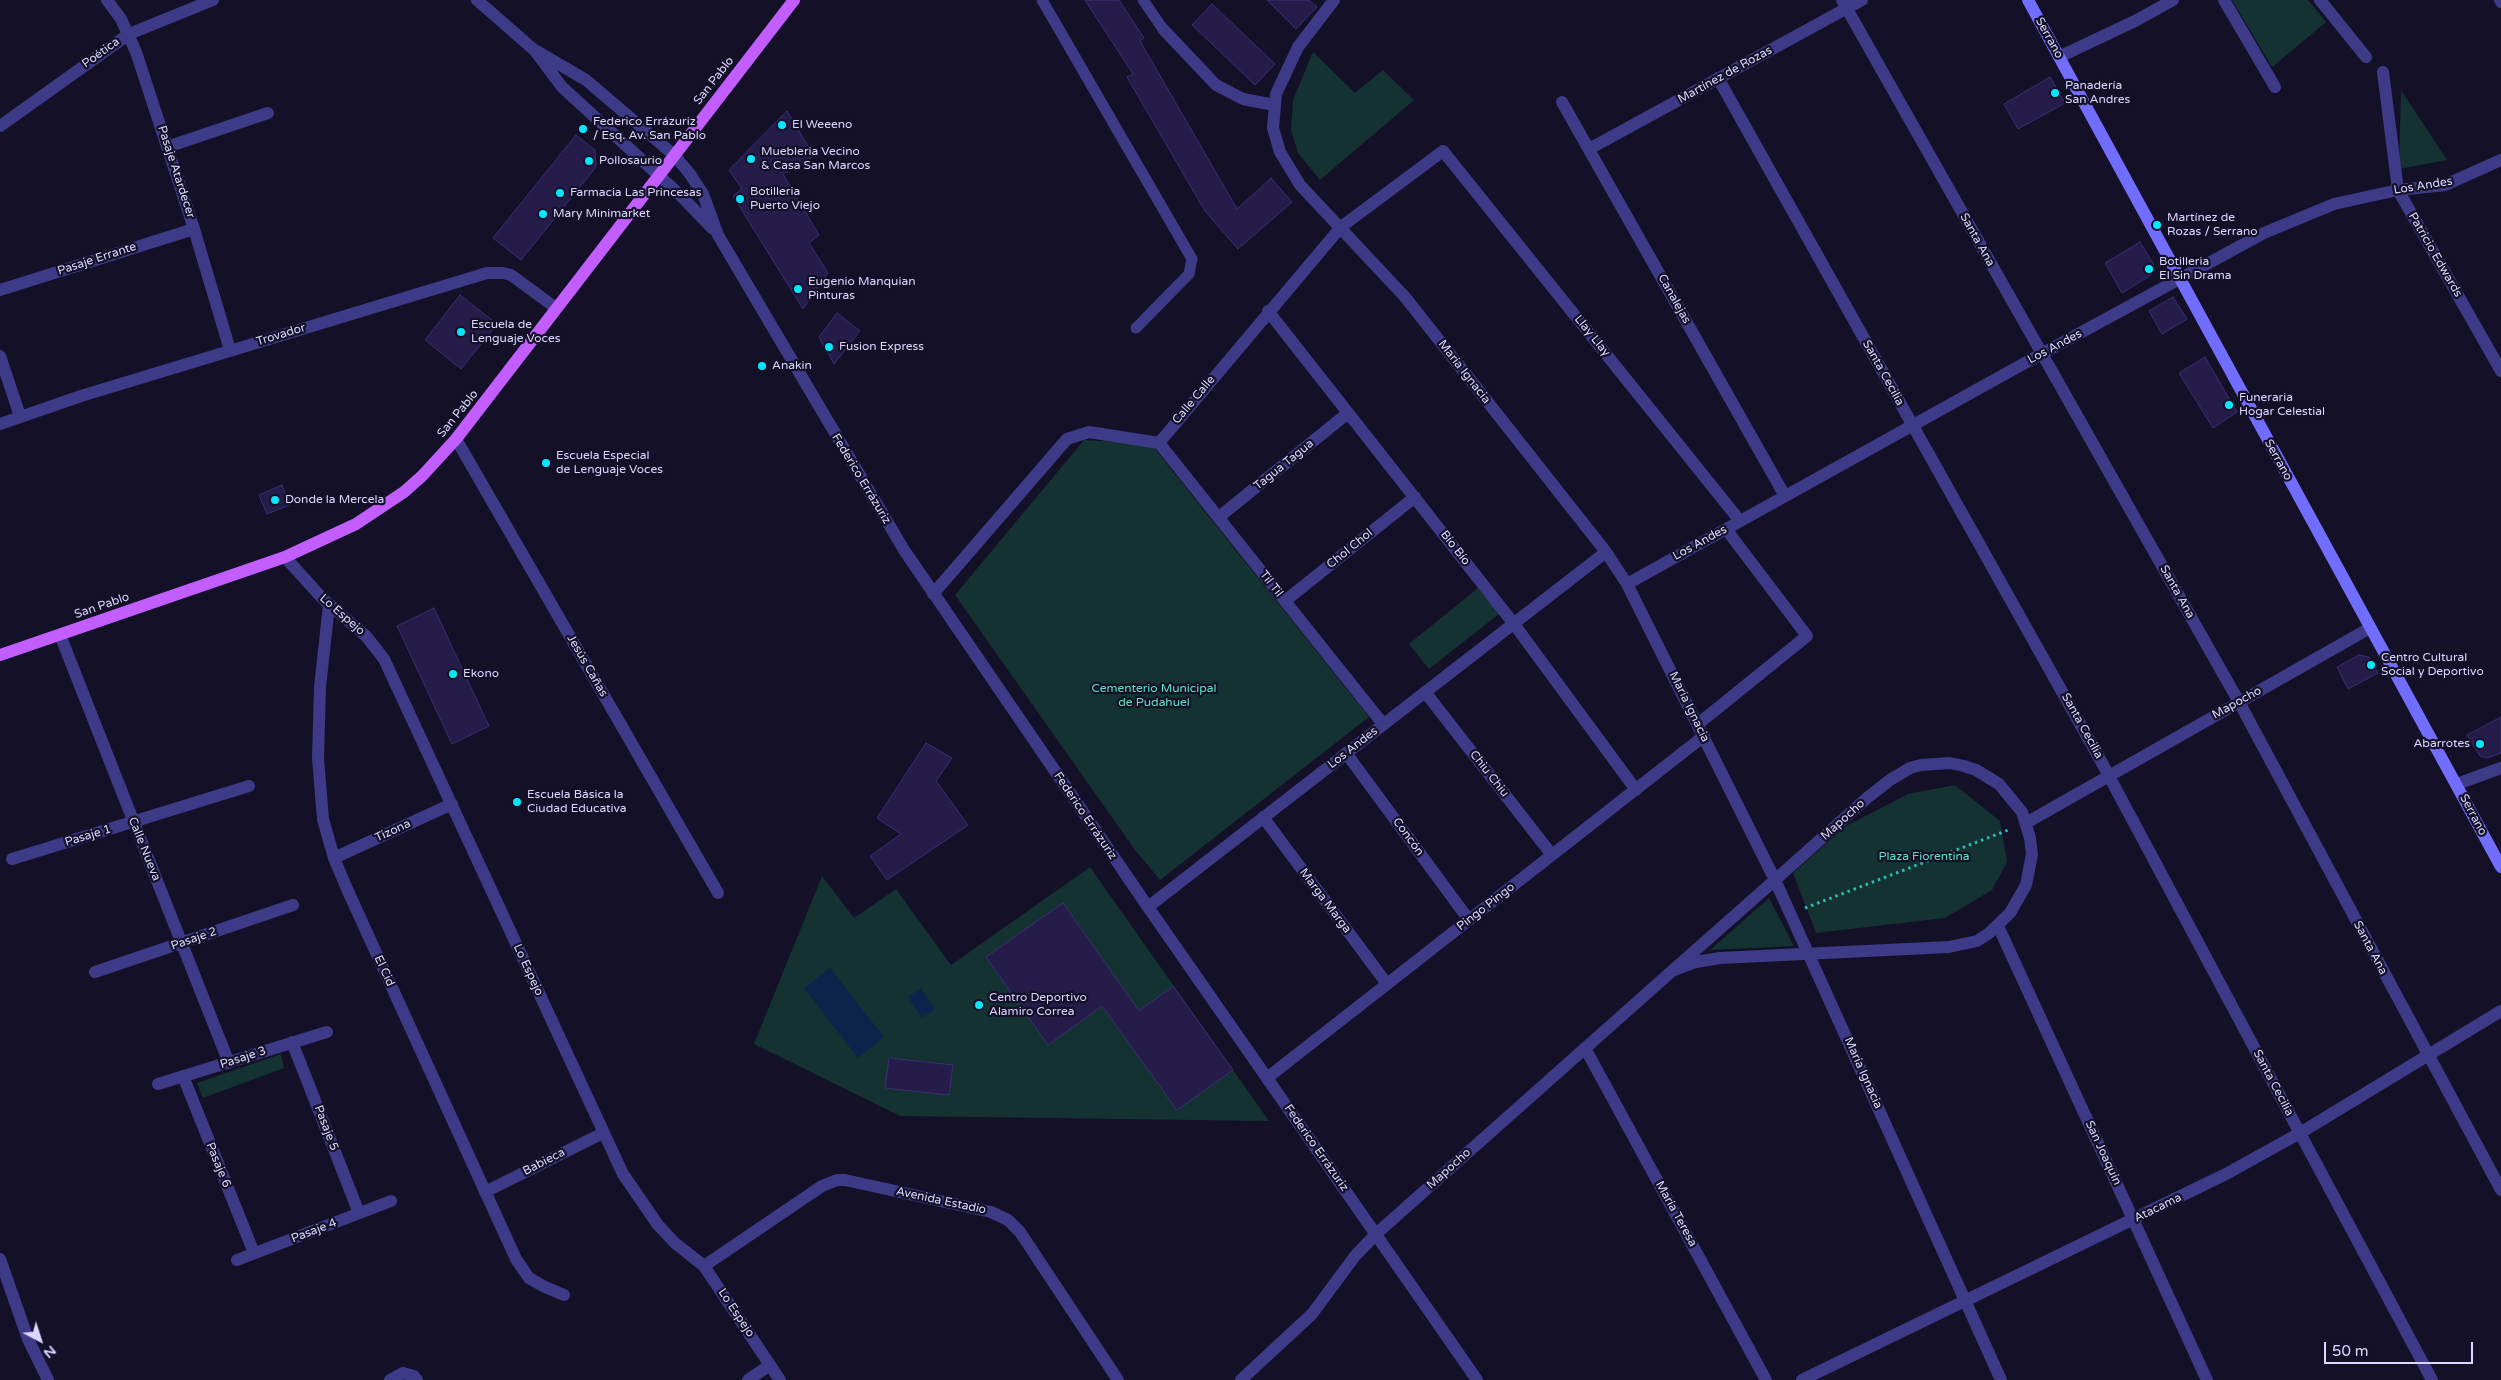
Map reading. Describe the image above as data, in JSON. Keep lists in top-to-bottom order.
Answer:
{
  "streets": {
    "main road": ["Serrano", "San Pablo"],
    "street": [
      "Poética",
      "Martínez de Rozas",
      "Pasaje Atardecer",
      "Los Andes",
      "Santa Ana",
      "Patricio Edwards",
      "Pasaje Errante",
      "Canalejas",
      "Trovador",
      "Llay Llay",
      "María Ignacia",
      "Santa Cecilia",
      "Calle Calle",
      "Tagua Tagua",
      "Federico Errázuriz",
      "Bío Bío",
      "Chol Chol",
      "Til Til",
      "Lo Espejo",
      "Jesús Cañas",
      "Mapocho",
      "Chiu Chiu",
      "Tizona",
      "Pasaje 1",
      "Concón",
      "Calle Nueva",
      "Marga Marga",
      "Pingo Pingo",
      "Pasaje 2",
      "El Cid",
      "Pasaje 3",
      "Pasaje 5",
      "San Joaquín",
      "Babieca",
      "Pasaje 6",
      "Avenida Estadio",
      "Atacama",
      "María Teresa",
      "Pasaje 4"
    ]
  },
  "crossings": [
    ["Serrano", "Los Andes"],
    ["Serrano", "Mapocho"],
    ["Poética", "Pasaje Atardecer"],
    ["Martínez de Rozas", "Santa Ana"],
    ["Martínez de Rozas", "Canalejas"],
    ["Martínez de Rozas", "Santa Cecilia"],
    ["San Pablo", "Trovador"],
    ["San Pablo", "Federico Errázuriz"],
    ["San Pablo", "Lo Espejo"],
    ["San Pablo", "Jesús Cañas"],
    ["San Pablo", "Calle Nueva"],
    ["Pasaje Atardecer", "Pasaje Errante"],
    ["Pasaje Atardecer", "Trovador"],
    ["Los Andes", "Santa Ana"],
    ["Los Andes", "Patricio Edwards"],
    ["Los Andes", "Canalejas"],
    ["Los Andes", "Llay Llay"],
    ["Los Andes", "María Ignacia"],
    ["Los Andes", "Santa Cecilia"],
    ["Los Andes", "Federico Errázuriz"],
    ["Los Andes", "Bío Bío"],
    ["Los Andes", "Til Til"],
    ["Los Andes", "Chiu Chiu"],
    ["Los Andes", "Concón"],
    ["Los Andes", "Marga Marga"],
    ["Santa Ana", "Mapocho"],
    ["Santa Ana", "Atacama"],
    ["Llay Llay", "Calle Calle"],
    ["María Ignacia", "Calle Calle"],
    ["María Ignacia", "Mapocho"],
    ["María Ignacia", "Pingo Pingo"],
    ["María Ignacia", "Atacama"],
    ["Santa Cecilia", "Mapocho"],
    ["Santa Cecilia", "Atacama"],
    ["Calle Calle", "Bío Bío"],
    ["Calle Calle", "Til Til"],
    ["Tagua Tagua", "Bío Bío"],
    ["Tagua Tagua", "Til Til"],
    ["Federico Errázuriz", "Mapocho"],
    ["Federico Errázuriz", "Pingo Pingo"],
    ["Bío Bío", "Chol Chol"],
    ["Bío Bío", "Pingo Pingo"],
    ["Chol Chol", "Til Til"],
    ["Lo Espejo", "Tizona"],
    ["Lo Espejo", "El Cid"],
    ["Lo Espejo", "Babieca"],
    ["Lo Espejo", "Avenida Estadio"],
    ["Mapocho", "San Joaquín"],
    ["Mapocho", "María Teresa"],
    ["Chiu Chiu", "Pingo Pingo"],
    ["Tizona", "El Cid"],
    ["Pasaje 1", "Calle Nueva"],
    ["Concón", "Pingo Pingo"],
    ["Calle Nueva", "Pasaje 2"],
    ["Calle Nueva", "Pasaje 3"],
    ["Marga Marga", "Pingo Pingo"],
    ["El Cid", "Babieca"],
    ["Pasaje 3", "Pasaje 5"],
    ["Pasaje 3", "Pasaje 6"],
    ["Pasaje 5", "Pasaje 4"],
    ["San Joaquín", "Atacama"],
    ["Pasaje 6", "Pasaje 4"]
  ],
  "parks": ["Cementerio Municipal de Pudahuel", "Plaza Fiorentina"],
  "places": [
    "Panadería San Andres",
    "El Weeeno",
    "Federico Errázuriz / Esq. Av. San Pablo",
    "Muebleria Vecino & Casa San Marcos",
    "Pollosaurio",
    "Farmacia Las Princesas",
    "Botilleria Puerto Viejo",
    "Mary Minimarket",
    "Martínez de Rozas / Serrano",
    "Botilleria El Sin Drama",
    "Eugenio Manquian Pinturas",
    "Escuela de Lenguaje Voces",
    "Fusion Express",
    "Anakin",
    "Funeraria Hogar Celestial",
    "Escuela Especial de Lenguaje Voces",
    "Donde la Mercela",
    "Centro Cultural Social y Deportivo",
    "Ekono",
    "Abarrotes",
    "Escuela Básica la Ciudad Educativa",
    "Centro Deportivo Alamiro Correa"
  ],
  "scale_bar": "50 m",
  "north": "bottom right"
}
